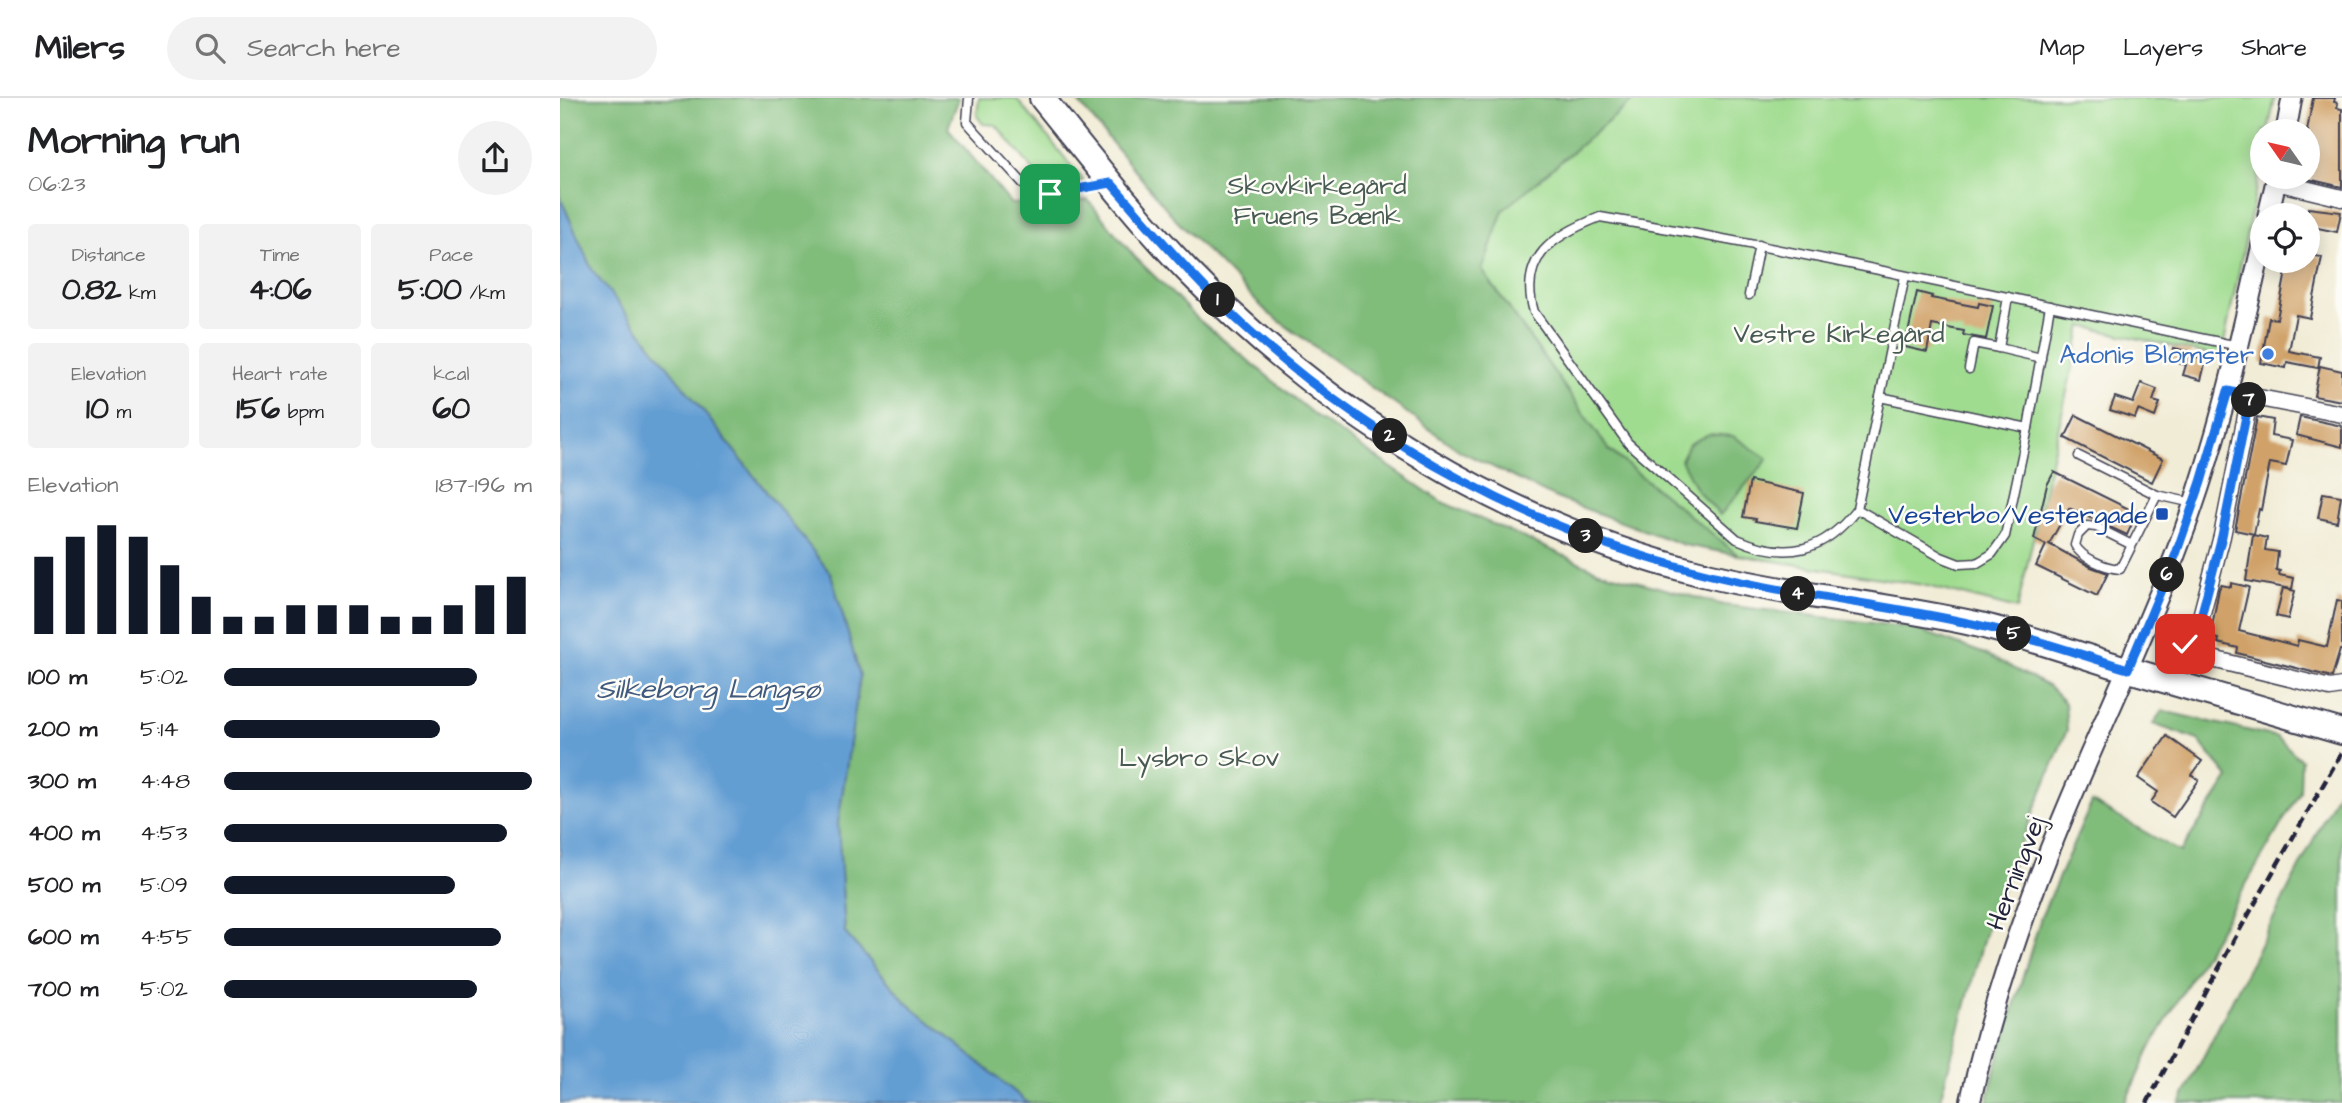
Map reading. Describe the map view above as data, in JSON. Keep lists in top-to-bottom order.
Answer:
{
  "streets": {
    "street": ["Herningvej"]
  },
  "water": ["Silkeborg Langsø"],
  "parks": ["Skovkirkegård Fruens Bænk", "Vestre Kirkegård", "Lysbro Skov"],
  "places": {
    "other": ["Adonis Blomster"],
    "transit": ["Vesterbo/Vestergade"]
  },
  "north": "top left",
  "page": {
    "header": "Milers",
    "search": "Search here",
    "nav": ["Map", "Layers", "Share"],
    "heading": ["Morning run", "06:23"],
    "stats": [
      ["Distance", "0.82 km"],
      ["Time", "4:06"],
      ["Pace", "5:00 /km"],
      ["Elevation", "10 m"],
      ["Heart rate", "156 bpm"],
      ["kcal", "60"]
    ],
    "pins": [
      "1",
      "7",
      "2",
      "3",
      "6",
      "4",
      "5"
    ],
    "chart": ["Elevation", "187–196 m"],
    "list": [
      {
        "name": "100 m",
        "note": "5:02"
      },
      {
        "name": "200 m",
        "note": "5:14"
      },
      {
        "name": "300 m",
        "note": "4:48"
      },
      {
        "name": "400 m",
        "note": "4:53"
      },
      {
        "name": "500 m",
        "note": "5:09"
      },
      {
        "name": "600 m",
        "note": "4:55"
      },
      {
        "name": "700 m",
        "note": "5:02"
      }
    ]
  }
}
